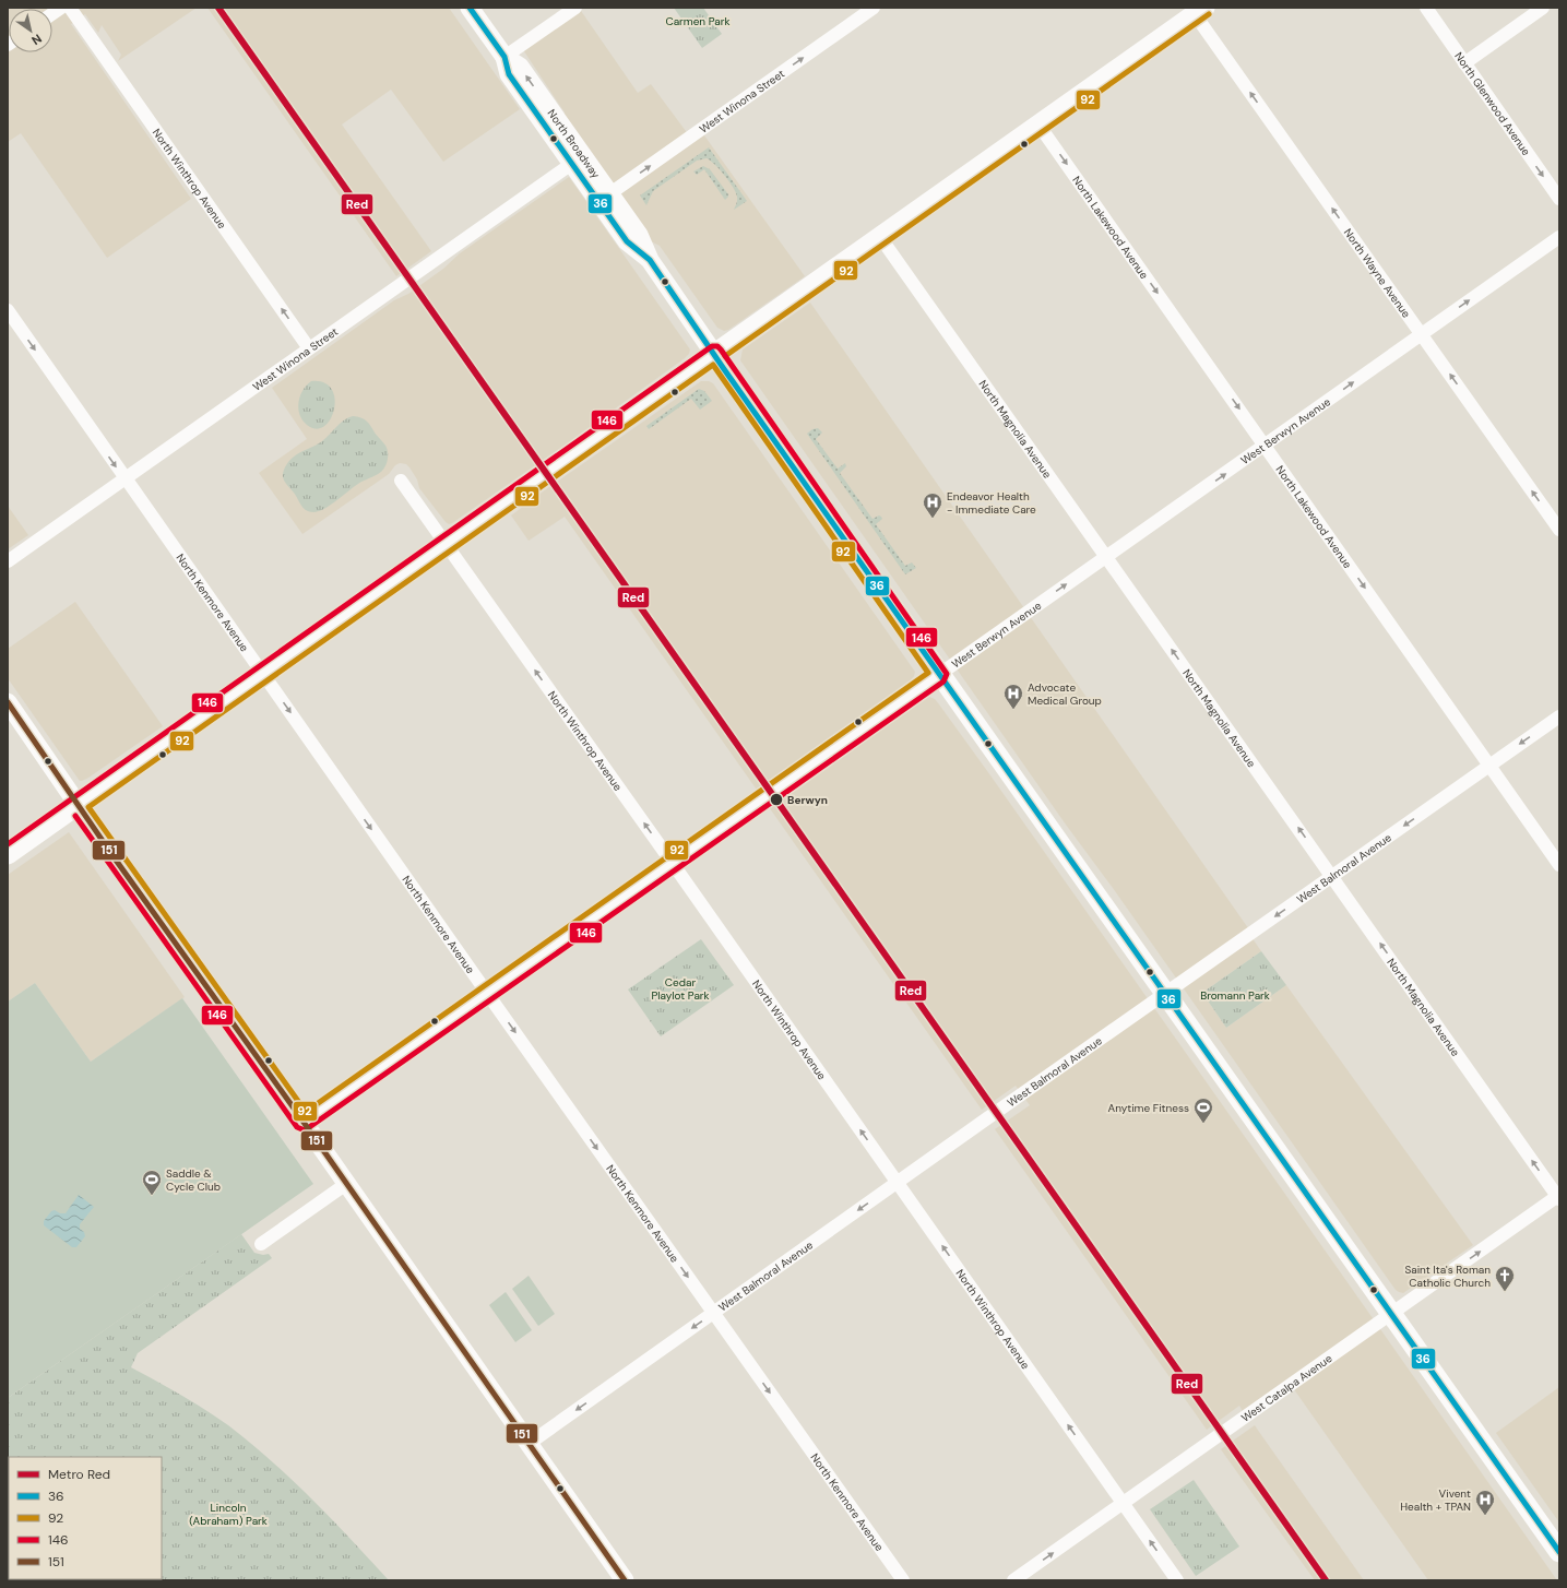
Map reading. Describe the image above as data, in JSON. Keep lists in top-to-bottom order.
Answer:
{
  "streets": {
    "main road": ["North Broadway"],
    "street": [
      "West Winona Street",
      "North Glenwood Avenue",
      "North Winthrop Avenue",
      "North Lakewood Avenue",
      "North Wayne Avenue",
      "North Magnolia Avenue",
      "West Berwyn Avenue",
      "North Kenmore Avenue",
      "West Balmoral Avenue",
      "West Catalpa Avenue"
    ]
  },
  "crossings": [
    ["West Winona Street", "North Broadway"],
    ["West Winona Street", "North Winthrop Avenue"],
    ["West Winona Street", "North Kenmore Avenue"],
    ["North Broadway", "West Berwyn Avenue"],
    ["North Broadway", "West Balmoral Avenue"],
    ["North Broadway", "West Catalpa Avenue"],
    ["North Winthrop Avenue", "West Berwyn Avenue"],
    ["North Winthrop Avenue", "West Balmoral Avenue"],
    ["North Winthrop Avenue", "West Catalpa Avenue"],
    ["North Lakewood Avenue", "West Berwyn Avenue"],
    ["North Lakewood Avenue", "West Balmoral Avenue"],
    ["North Wayne Avenue", "West Berwyn Avenue"],
    ["North Magnolia Avenue", "West Berwyn Avenue"],
    ["North Magnolia Avenue", "West Balmoral Avenue"],
    ["North Magnolia Avenue", "West Catalpa Avenue"],
    ["West Berwyn Avenue", "North Kenmore Avenue"],
    ["North Kenmore Avenue", "West Balmoral Avenue"]
  ],
  "one_way": [
    "North Glenwood Avenue",
    "North Winthrop Avenue",
    "North Lakewood Avenue",
    "North Wayne Avenue",
    "North Magnolia Avenue",
    "West Berwyn Avenue",
    "North Kenmore Avenue",
    "West Balmoral Avenue",
    "West Catalpa Avenue"
  ],
  "parks": [
    "Carmen Park",
    "Cedar Playlot Park",
    "Bromann Park",
    "Lincoln (Abraham) Park"
  ],
  "places": {
    "hospital": ["Endeavor Health - Immediate Care", "Advocate Medical Group", "Vivent Health + TPAN"],
    "other": ["Berwyn"],
    "sports": ["Anytime Fitness", "Saddle & Cycle Club"],
    "church": ["Saint Ita's Roman Catholic Church"]
  },
  "lines": [
    "metro line Red",
    "transit line 36",
    "transit line 92",
    "transit line 146",
    "transit line 151"
  ],
  "legend": [
    "Metro Red",
    "36",
    "92",
    "146",
    "151"
  ],
  "north": "bottom right"
}
